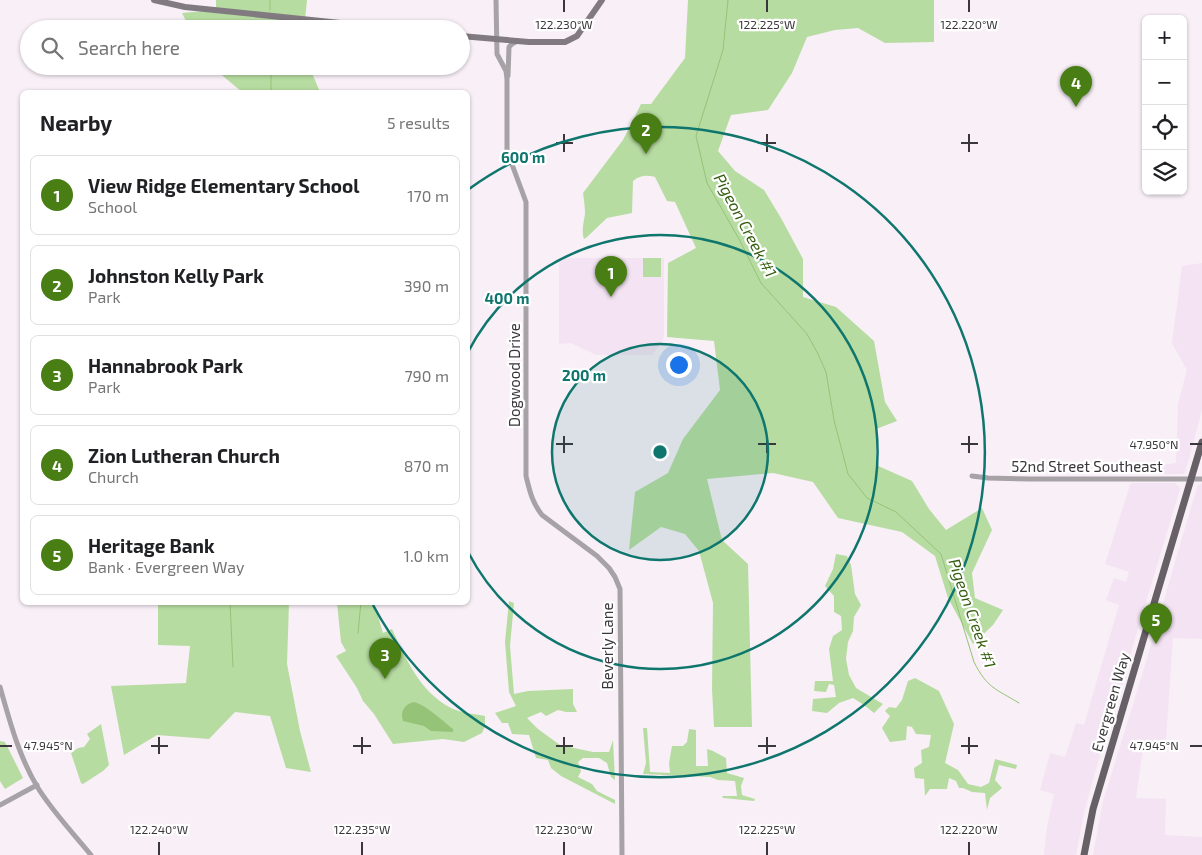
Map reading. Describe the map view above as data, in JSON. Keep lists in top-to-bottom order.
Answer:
{
  "streets": {
    "main road": ["Evergreen Way"],
    "street": ["Dogwood Drive", "52nd Street Southeast", "Beverly Lane"]
  },
  "crossings": [
    ["Dogwood Drive", "Beverly Lane"],
    ["52nd Street Southeast", "Evergreen Way"]
  ],
  "water": ["Pigeon Creek #1"],
  "page": {
    "map_buttons": ["+", "−"],
    "search": "Search here",
    "pins": [
      "4",
      "2",
      "1",
      "5",
      "3"
    ],
    "heading": ["Nearby", "5 results"],
    "list": [
      {
        "mark": "1",
        "name": "View Ridge Elementary School",
        "note": "School",
        "value": "170 m"
      },
      {
        "mark": "2",
        "name": "Johnston Kelly Park",
        "note": "Park",
        "value": "390 m"
      },
      {
        "mark": "3",
        "name": "Hannabrook Park",
        "note": "Park",
        "value": "790 m"
      },
      {
        "mark": "4",
        "name": "Zion Lutheran Church",
        "note": "Church",
        "value": "870 m"
      },
      {
        "mark": "5",
        "name": "Heritage Bank",
        "note": "Bank · Evergreen Way",
        "value": "1.0 km"
      }
    ]
  },
  "coordinates": [
    "122.230°W",
    "122.225°W",
    "122.220°W",
    "47.950°N",
    "47.945°N",
    "122.240°W",
    "122.235°W"
  ],
  "rings": ["600 m", "400 m", "200 m"]
}
